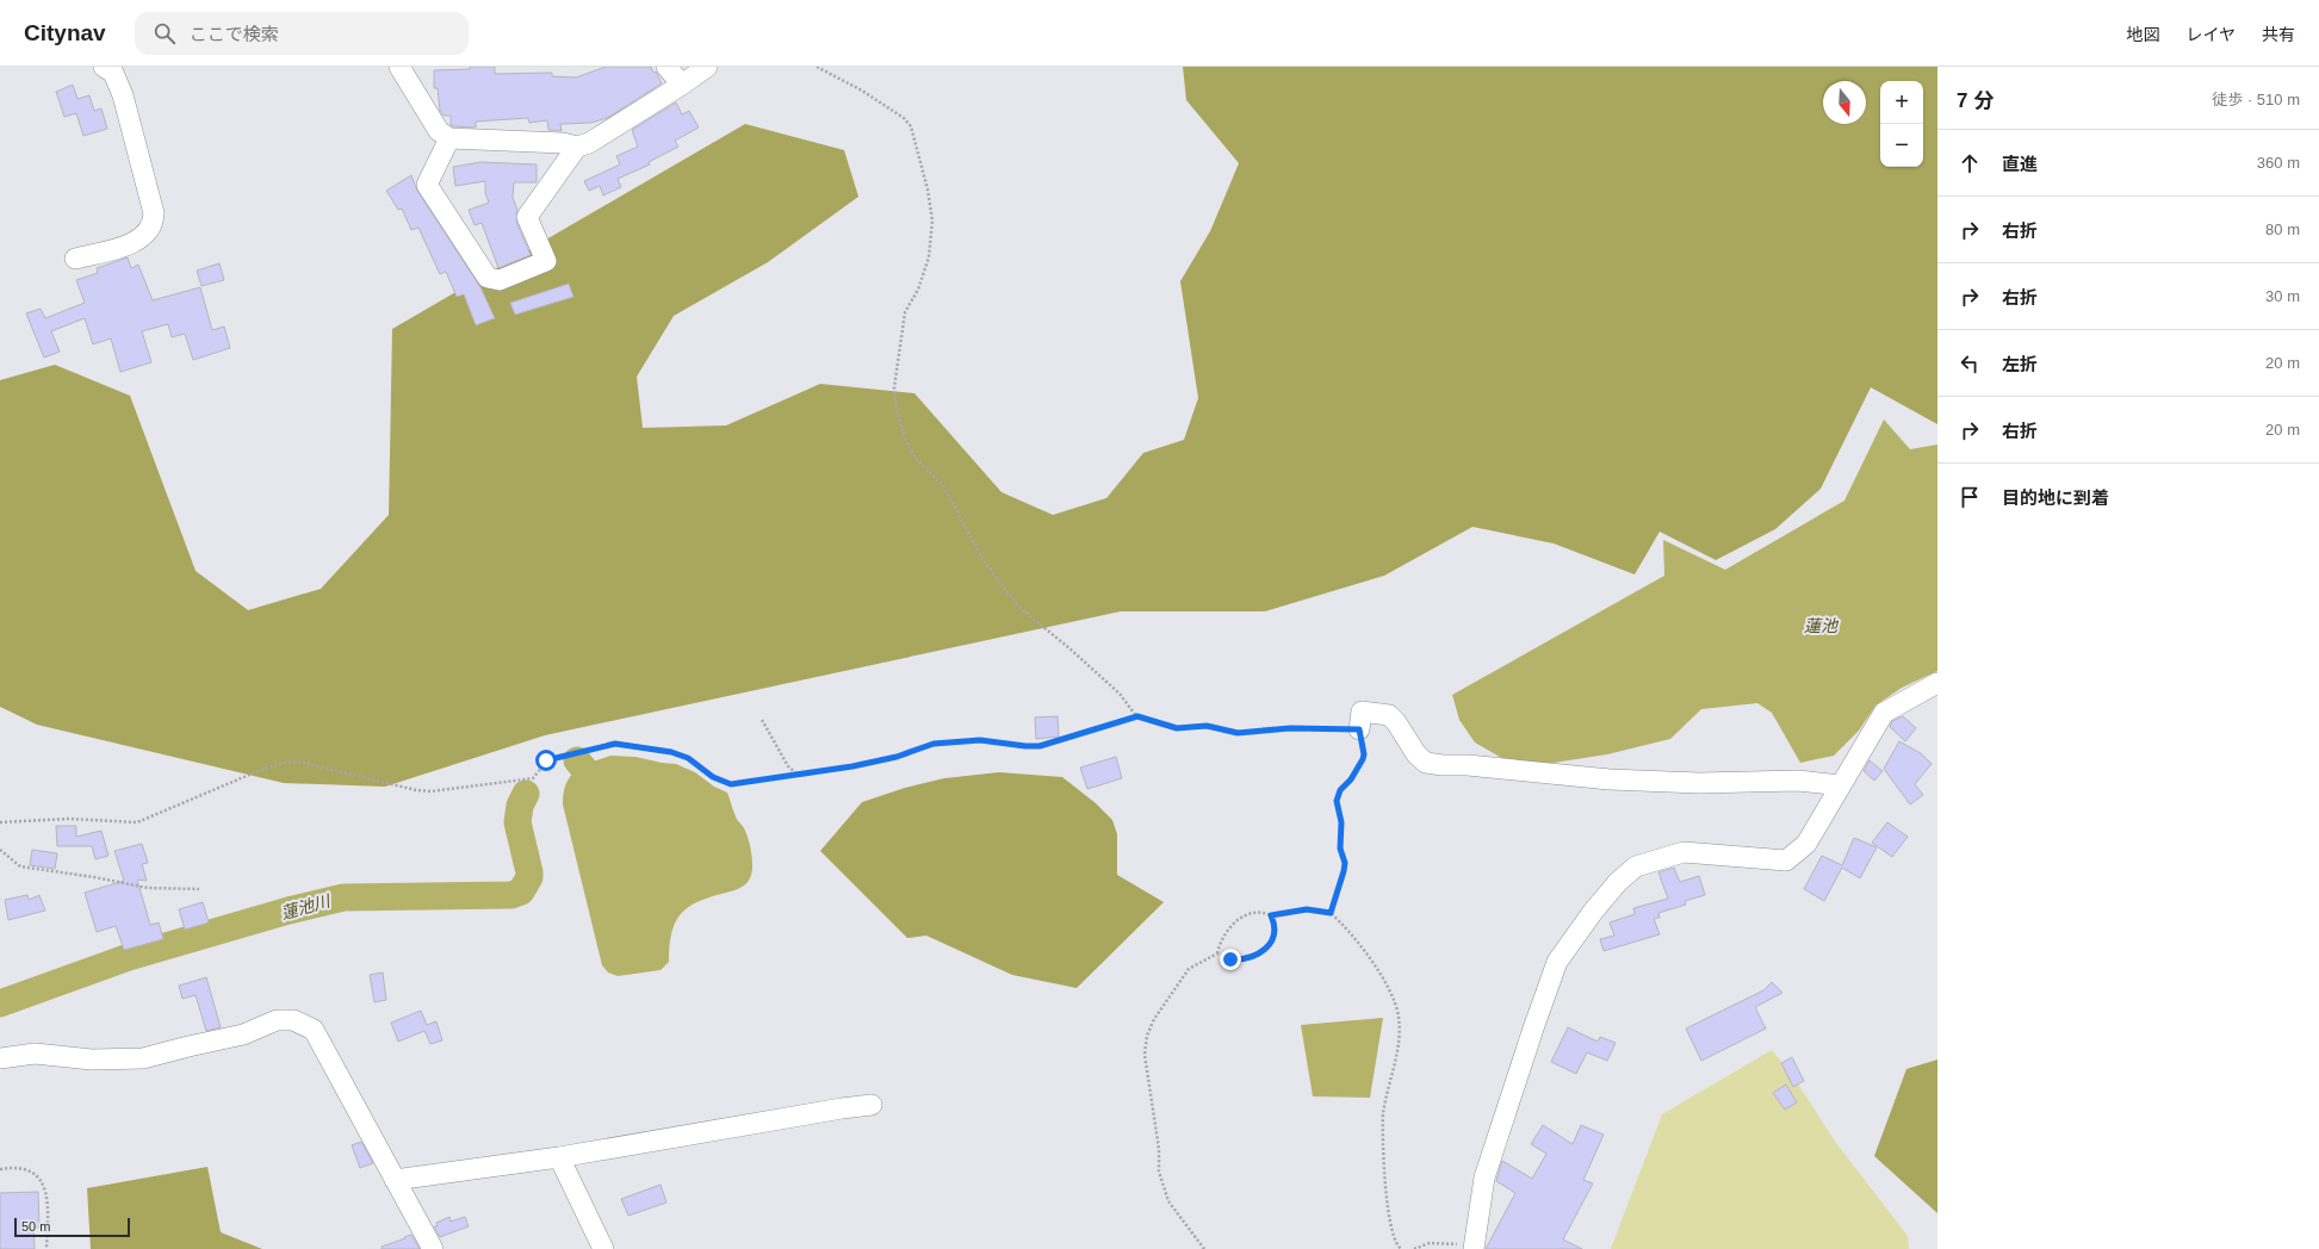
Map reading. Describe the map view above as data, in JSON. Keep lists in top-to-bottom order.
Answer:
{
  "water": ["蓮池", "蓮池川"],
  "scale_bar": "50 m",
  "north": "bottom",
  "page": {
    "header": "Citynav",
    "search": "ここで検索",
    "nav": ["地図", "レイヤ", "共有"],
    "heading": ["7 分", "徒歩 · 510 m"],
    "map_buttons": ["+", "−"],
    "list": [
      ["直進", "360 m"],
      ["右折", "80 m"],
      ["右折", "30 m"],
      ["左折", "20 m"],
      ["右折", "20 m"],
      "目的地に到着"
    ],
    "scale": "50 m"
  }
}
